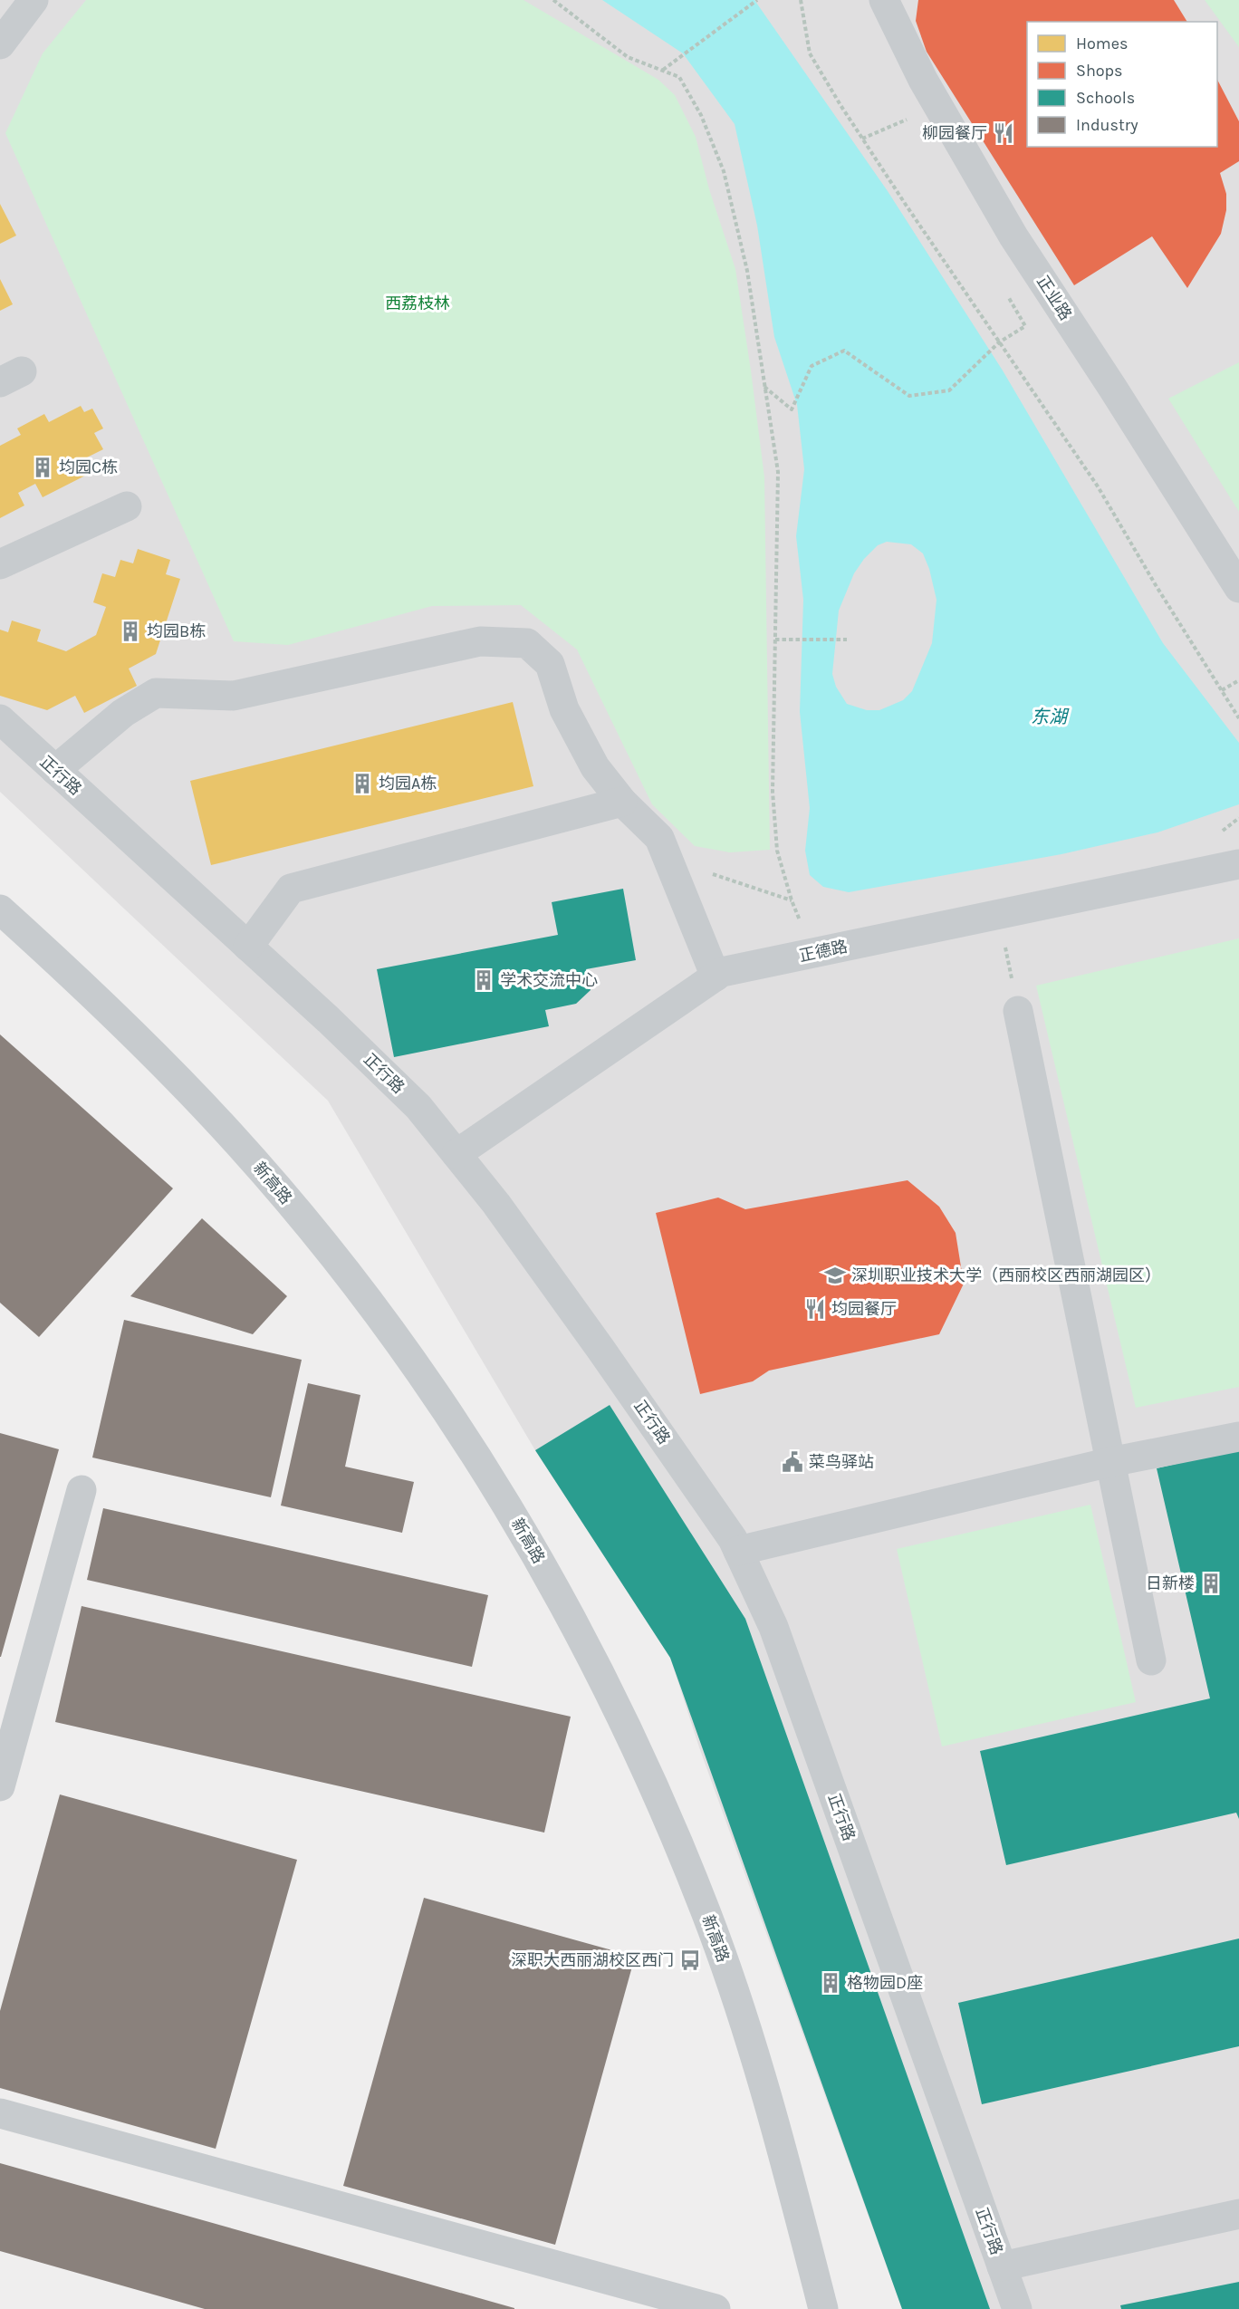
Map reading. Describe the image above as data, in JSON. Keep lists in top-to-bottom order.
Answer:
{
  "streets": {
    "street": [
      "正业路",
      "正行路",
      "正德路",
      "新高路"
    ]
  },
  "crossings": [
    ["正行路", "正德路"]
  ],
  "water": ["东湖"],
  "parks": ["西荔枝林"],
  "places": {
    "restaurant": ["柳园餐厅", "均园餐厅"],
    "building": [
      "均园C栋",
      "均园B栋",
      "均园A栋",
      "学术交流中心",
      "日新楼",
      "格物园D座"
    ],
    "school or university": ["深圳职业技术大学（西丽校区西丽湖园区）"],
    "public building": ["菜鸟驿站"],
    "bus stop": ["深职大西丽湖校区西门"]
  },
  "legend": [
    "Homes",
    "Shops",
    "Schools",
    "Industry"
  ]
}
